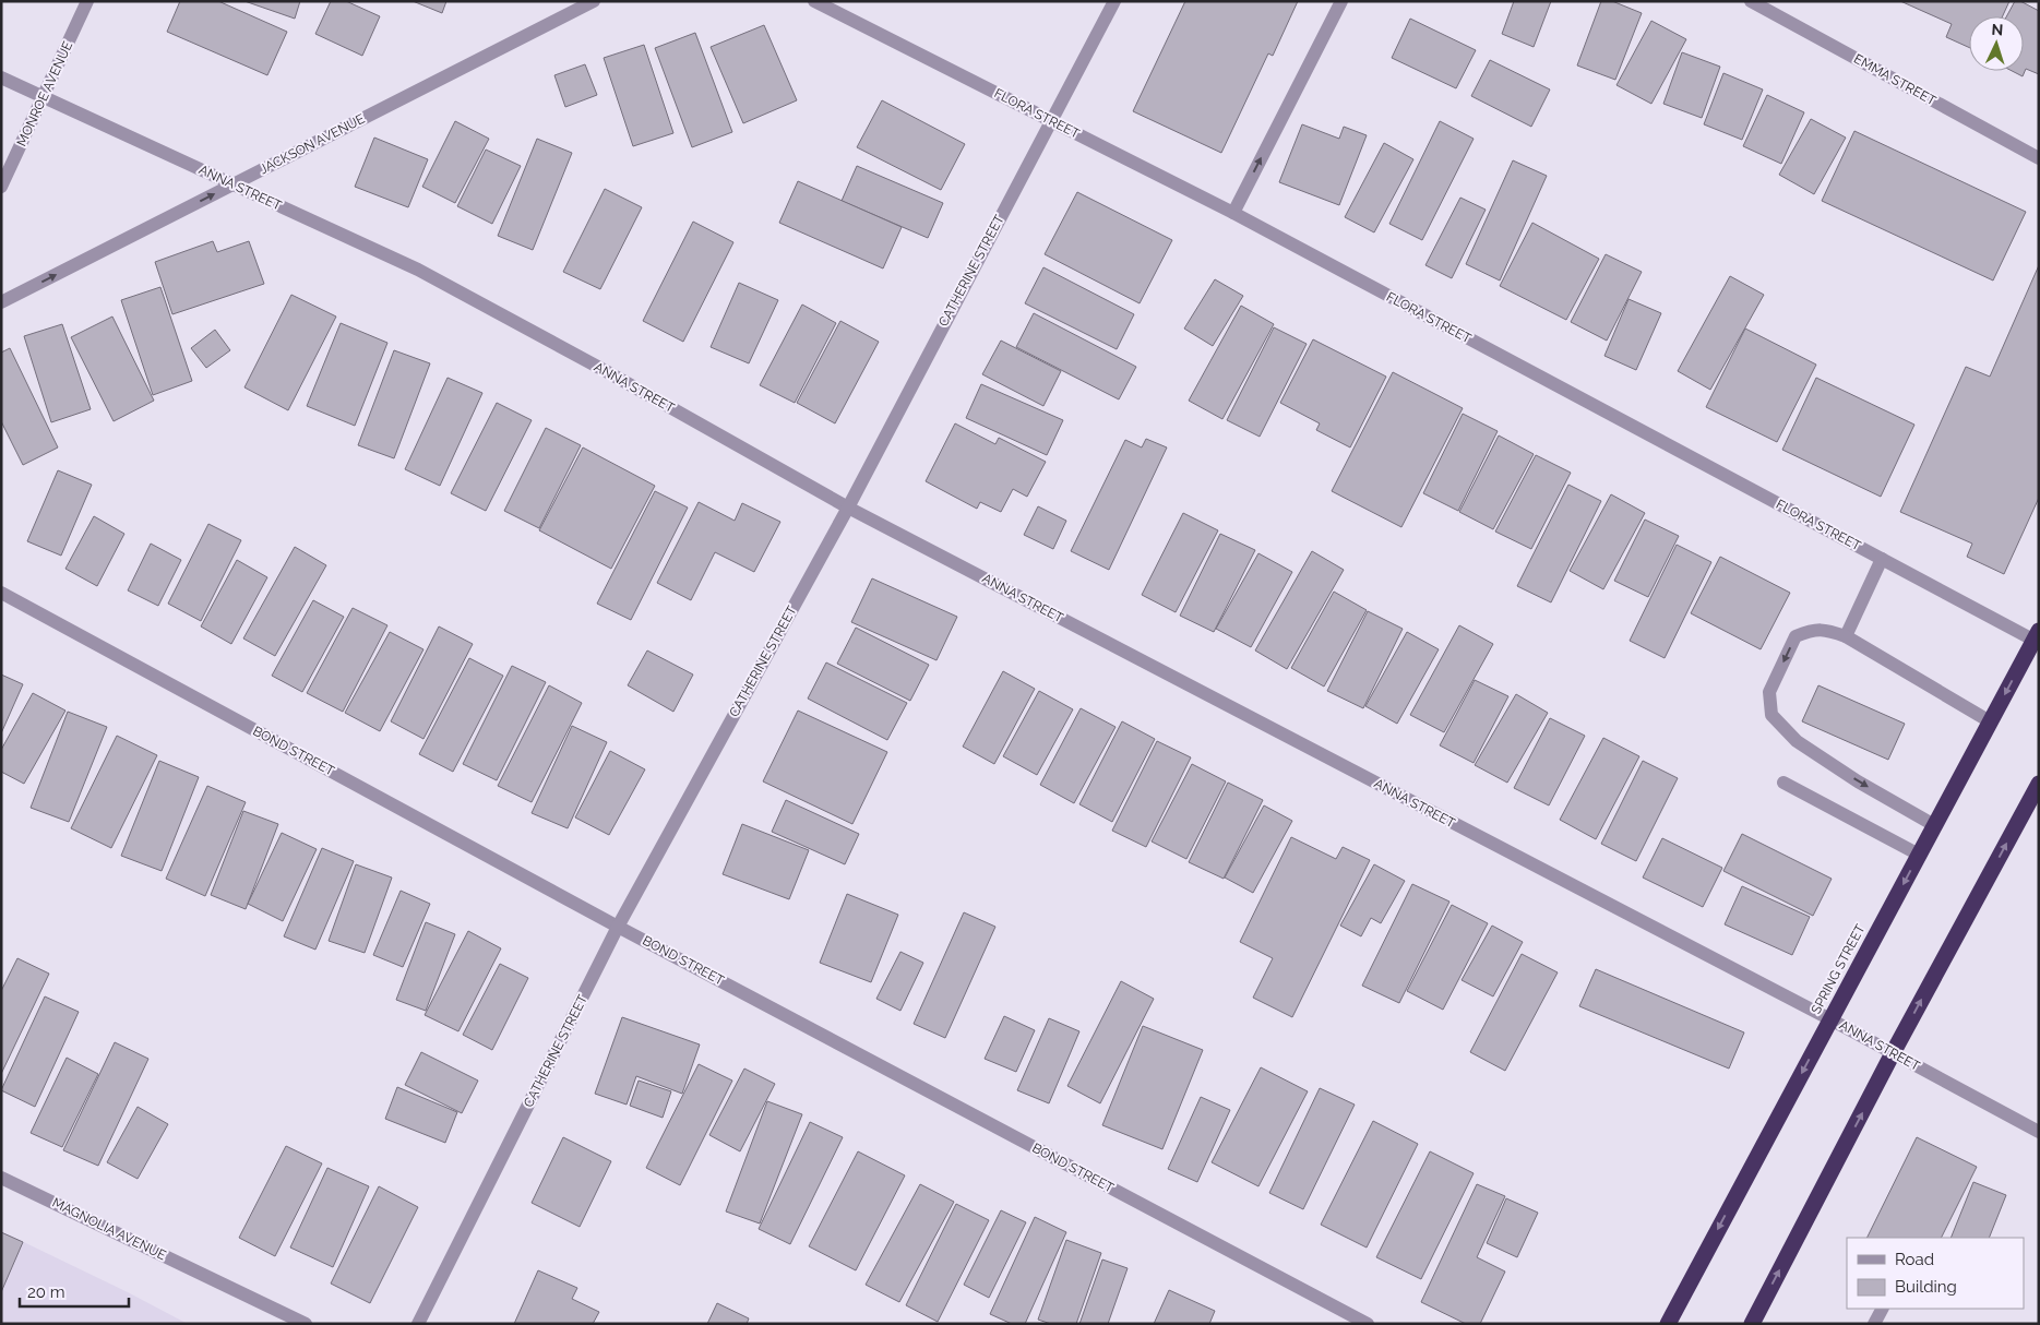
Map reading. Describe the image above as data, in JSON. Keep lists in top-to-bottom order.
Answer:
{
  "streets": {
    "highway": ["SPRING STREET"],
    "street": [
      "EMMA STREET",
      "MONROE AVENUE",
      "FLORA STREET",
      "JACKSON AVENUE",
      "ANNA STREET",
      "CATHERINE STREET",
      "BOND STREET",
      "MAGNOLIA AVENUE"
    ]
  },
  "crossings": [
    ["MONROE AVENUE", "ANNA STREET"],
    ["FLORA STREET", "CATHERINE STREET"],
    ["FLORA STREET", "SPRING STREET"],
    ["JACKSON AVENUE", "ANNA STREET"],
    ["ANNA STREET", "CATHERINE STREET"],
    ["ANNA STREET", "SPRING STREET"],
    ["CATHERINE STREET", "BOND STREET"]
  ],
  "one_way": ["JACKSON AVENUE"],
  "legend": ["Road", "Building"],
  "scale_bar": "20 m",
  "north": "top"
}
